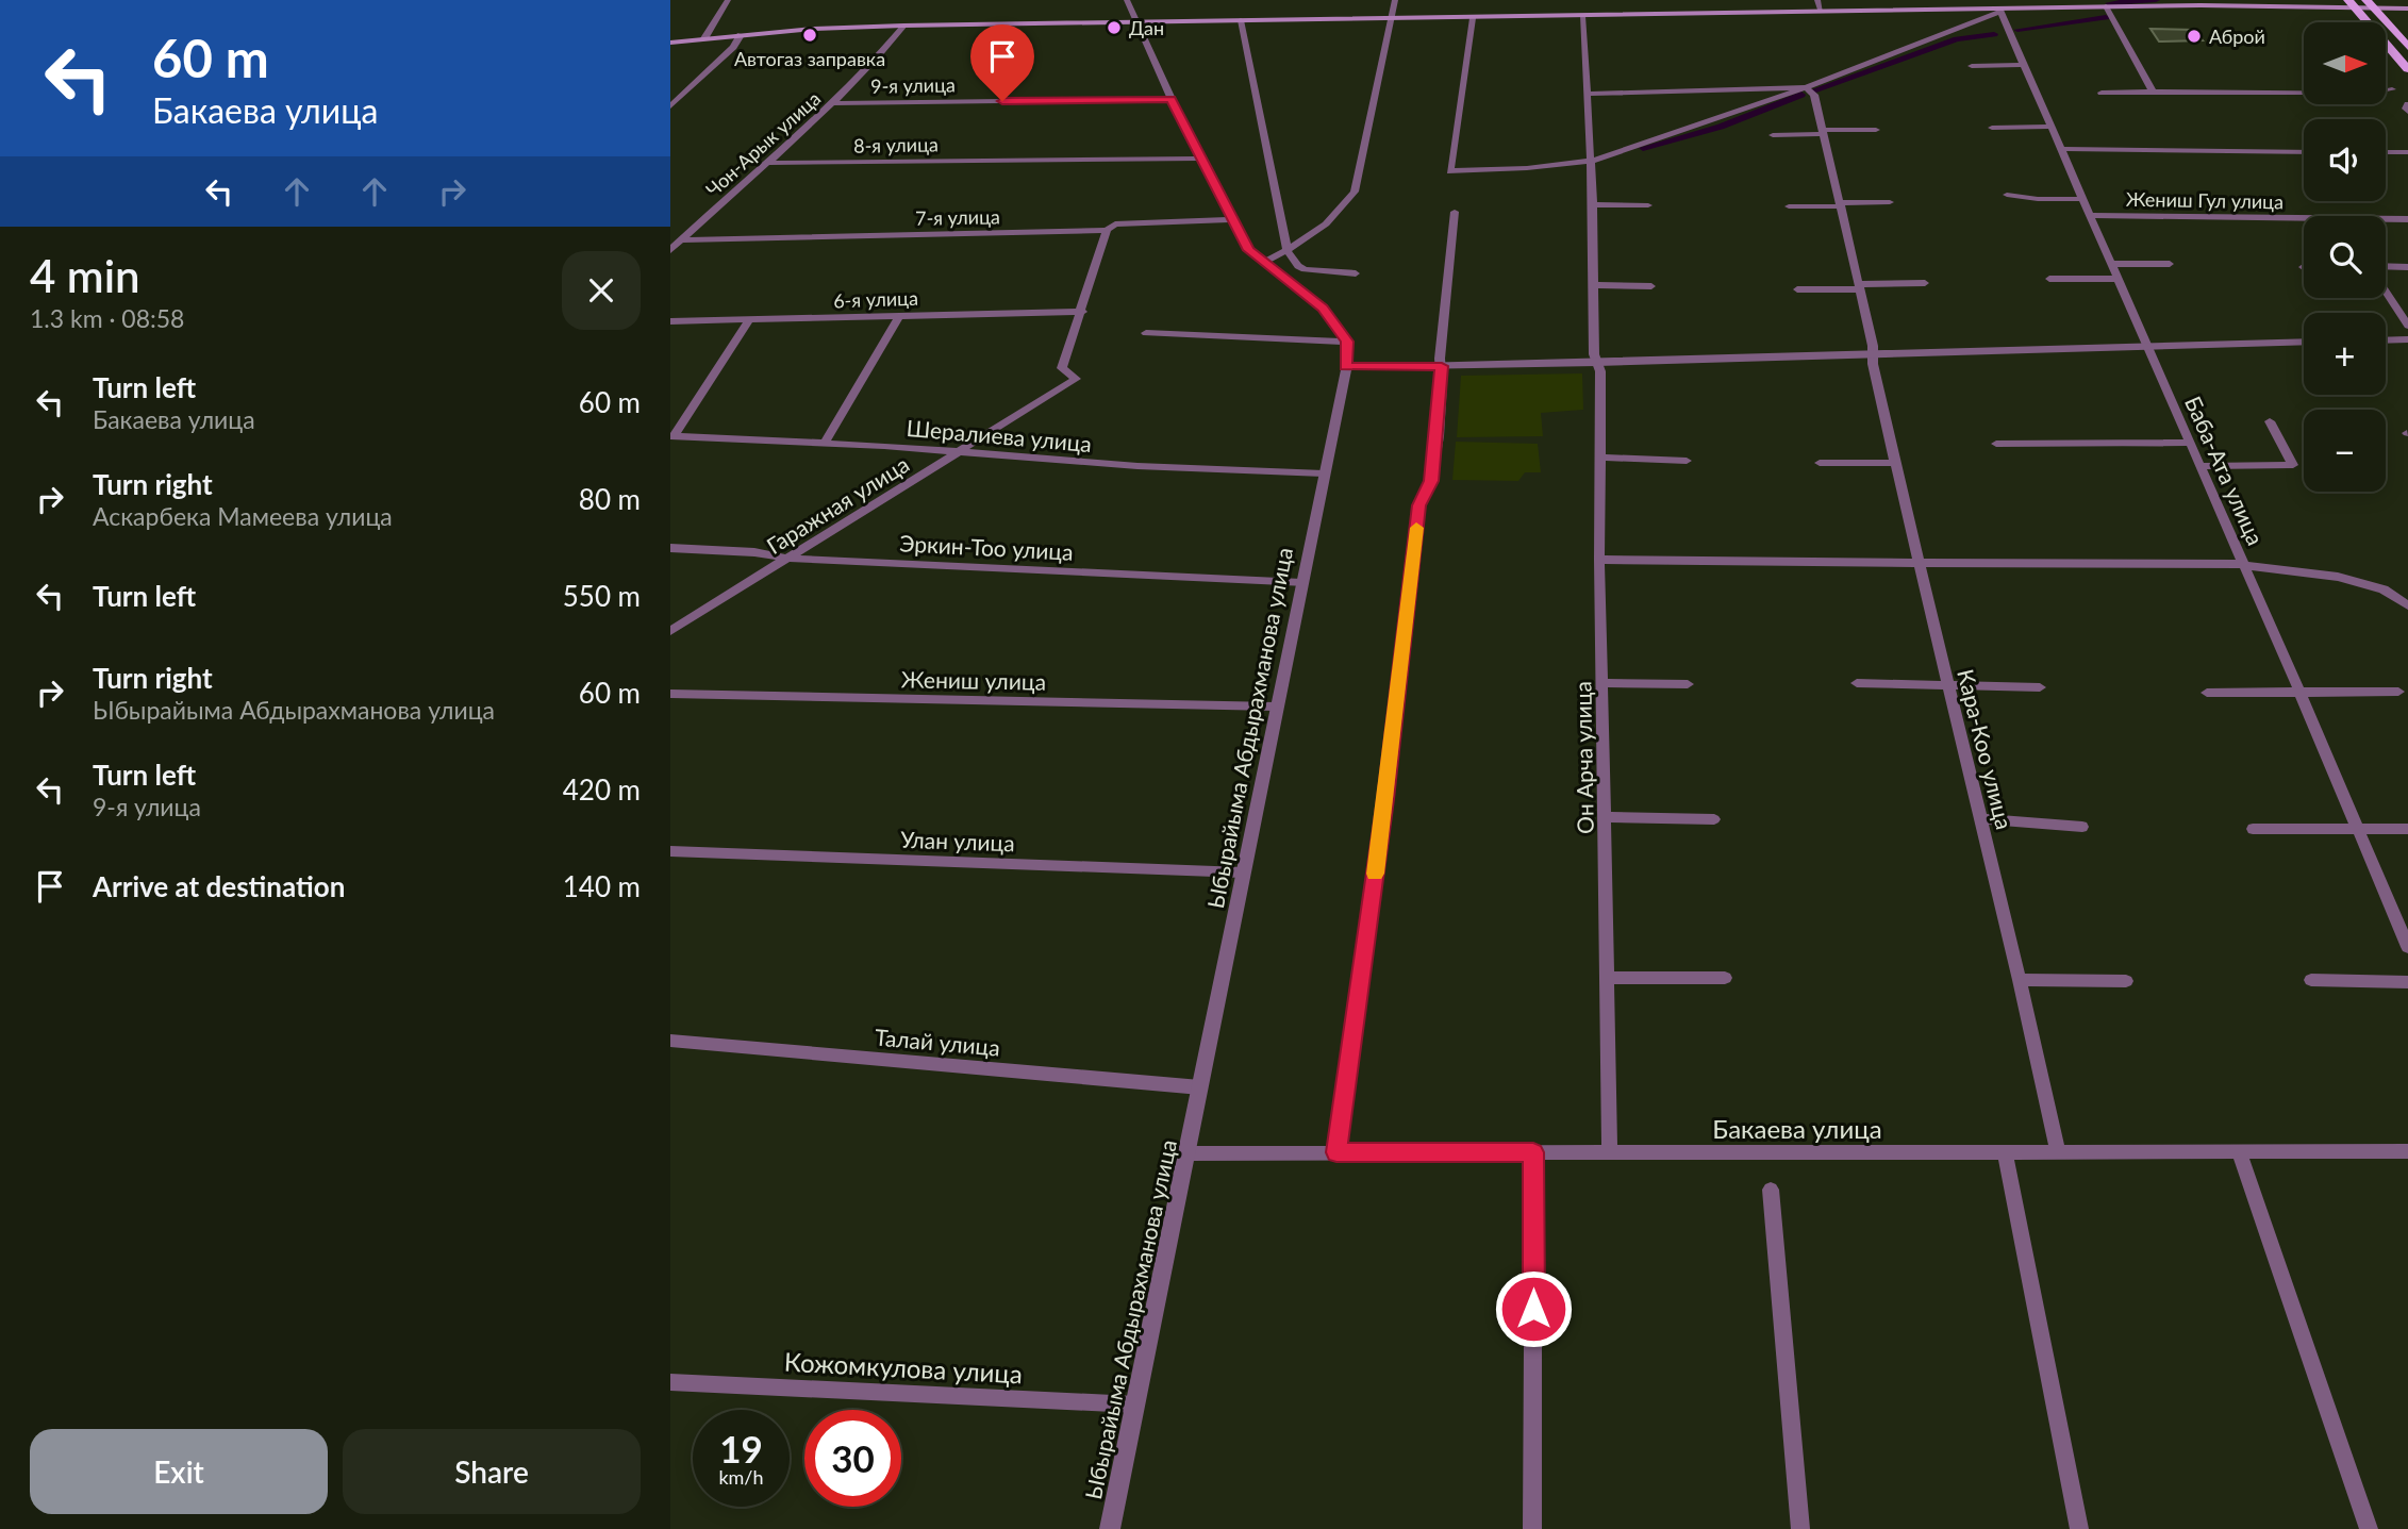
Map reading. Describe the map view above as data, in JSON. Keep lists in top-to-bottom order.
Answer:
{
  "streets": {
    "street": [
      "9-я улица",
      "Чон-Арык улица",
      "8-я улица",
      "Жениш Гул улица",
      "7-я улица",
      "6-я улица",
      "Шералиева улица",
      "Баба-Ата улица",
      "Гаражная улица",
      "Эркин-Тоо улица",
      "Жениш улица",
      "Ыбырайыма Абдырахманова улица",
      "Кара-Коо улица",
      "Он Арча улица",
      "Улан улица",
      "Талай улица",
      "Бакаева улица",
      "Кожомкулова улица"
    ]
  },
  "crossings": [
    ["9-я улица", "Чон-Арык улица"],
    ["Чон-Арык улица", "8-я улица"],
    ["Чон-Арык улица", "7-я улица"],
    ["Жениш Гул улица", "Баба-Ата улица"],
    ["7-я улица", "Гаражная улица"],
    ["6-я улица", "Гаражная улица"],
    ["Шералиева улица", "Гаражная улица"],
    ["Шералиева улица", "Ыбырайыма Абдырахманова улица"],
    ["Гаражная улица", "Эркин-Тоо улица"],
    ["Эркин-Тоо улица", "Ыбырайыма Абдырахманова улица"],
    ["Жениш улица", "Ыбырайыма Абдырахманова улица"],
    ["Ыбырайыма Абдырахманова улица", "Улан улица"],
    ["Ыбырайыма Абдырахманова улица", "Талай улица"],
    ["Ыбырайыма Абдырахманова улица", "Бакаева улица"],
    ["Ыбырайыма Абдырахманова улица", "Кожомкулова улица"],
    ["Кара-Коо улица", "Бакаева улица"],
    ["Он Арча улица", "Бакаева улица"]
  ],
  "places": ["Дан", "Автогаз заправка", "Аброй"],
  "north": "right",
  "page": {
    "turn": ["60 m", "Бакаева улица"],
    "map_buttons": ["+", "−"],
    "heading": ["4 min", "1.3 km · 08:58"],
    "list": [
      {
        "name": "Turn left",
        "note": "Бакаева улица",
        "value": "60 m"
      },
      {
        "name": "Turn right",
        "note": "Аскарбека Мамеева улица",
        "value": "80 m"
      },
      {
        "name": "Turn left",
        "value": "550 m"
      },
      {
        "name": "Turn right",
        "note": "Ыбырайыма Абдырахманова улица",
        "value": "60 m"
      },
      {
        "name": "Turn left",
        "note": "9-я улица",
        "value": "420 m"
      },
      {
        "name": "Arrive at destination",
        "value": "140 m"
      }
    ],
    "speed": "19 km/h",
    "limit": "30",
    "buttons": ["Exit", "Share"]
  }
}
